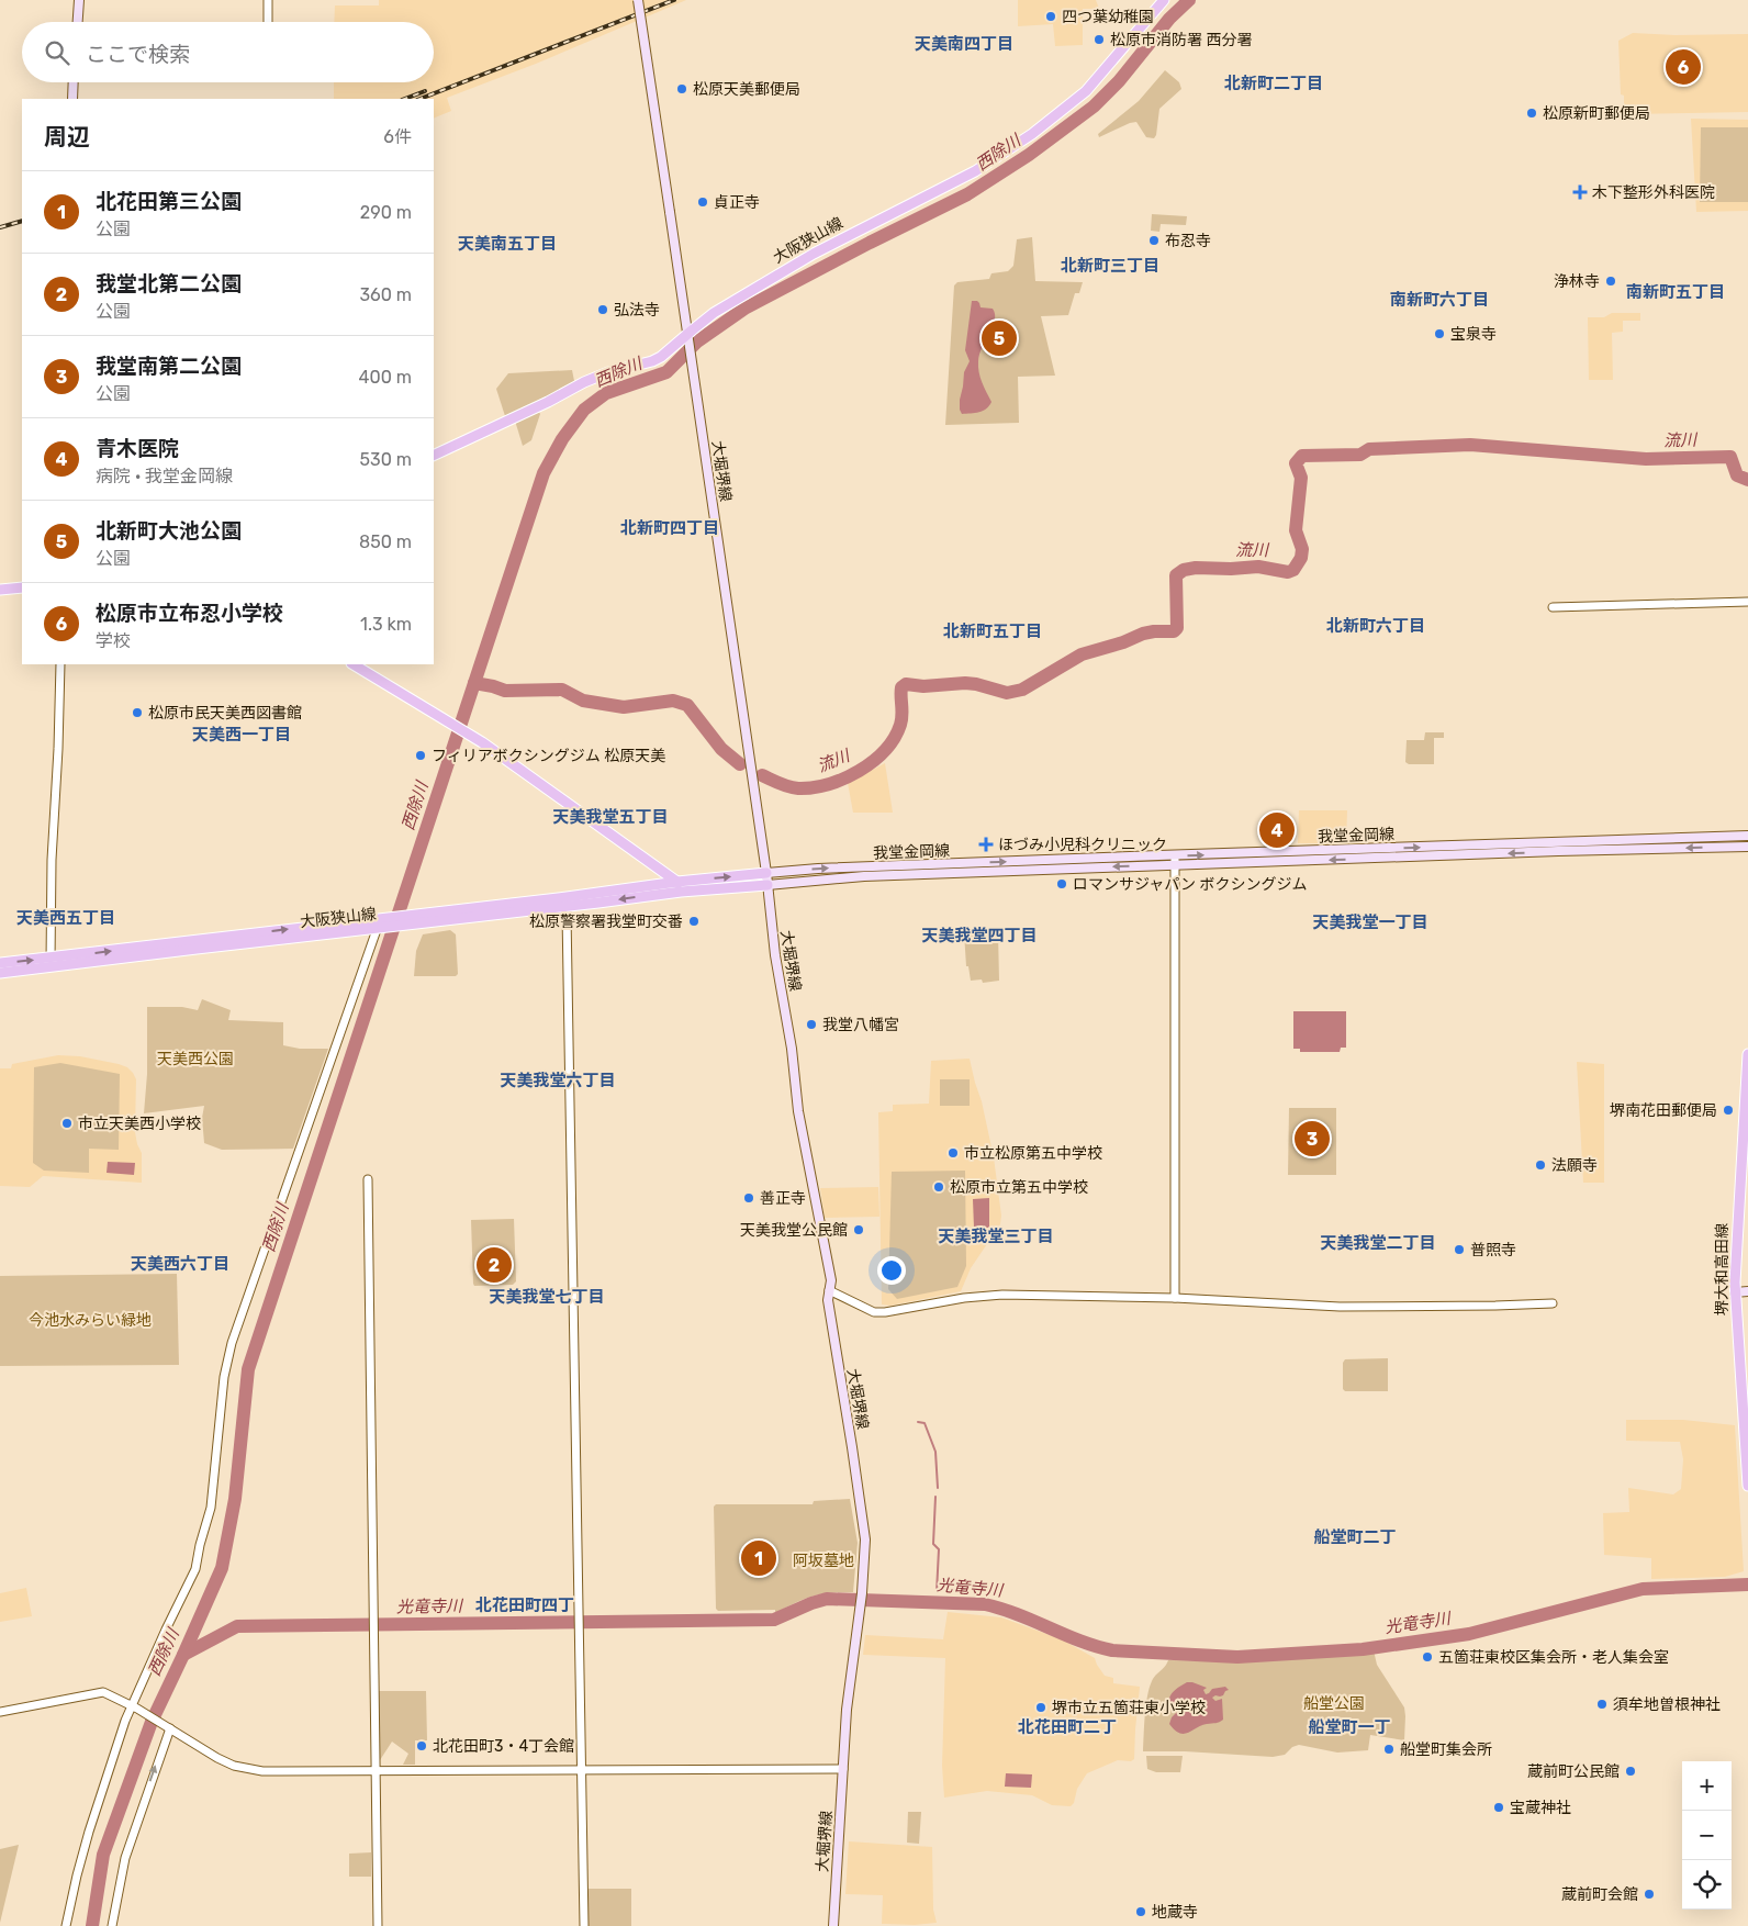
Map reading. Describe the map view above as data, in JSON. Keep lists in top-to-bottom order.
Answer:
{
  "streets": {
    "main road": [
      "大阪狭山線",
      "大堀堺線",
      "我堂金岡線",
      "堺大和高田線"
    ]
  },
  "crossings": [
    ["大阪狭山線", "大堀堺線"],
    ["大阪狭山線", "我堂金岡線"],
    ["大堀堺線", "我堂金岡線"]
  ],
  "districts": [
    "天美南四丁目",
    "北新町二丁目",
    "天美南五丁目",
    "北新町三丁目",
    "南新町五丁目",
    "南新町六丁目",
    "北新町四丁目",
    "北新町六丁目",
    "北新町五丁目",
    "天美西一丁目",
    "天美我堂五丁目",
    "天美西五丁目",
    "天美我堂一丁目",
    "天美我堂四丁目",
    "天美我堂六丁目",
    "天美我堂三丁目",
    "天美我堂二丁目",
    "天美西六丁目",
    "天美我堂七丁目",
    "船堂町二丁",
    "北花田町四丁",
    "北花田町二丁",
    "船堂町一丁"
  ],
  "water": ["西除川", "流川", "光竜寺川"],
  "parks": [
    "天美西公園",
    "今池水みらい緑地",
    "阿坂墓地",
    "船堂公園"
  ],
  "places": {
    "other": [
      "四つ葉幼稚園",
      "松原市消防署 西分署",
      "松原天美郵便局",
      "松原新町郵便局",
      "貞正寺",
      "布忍寺",
      "浄林寺",
      "弘法寺",
      "宝泉寺",
      "松原市民天美西図書館",
      "フィリアボクシングジム 松原天美",
      "ロマンサジャパン ボクシングジム",
      "松原警察署我堂町交番",
      "我堂八幡宮",
      "堺南花田郵便局",
      "市立天美西小学校",
      "市立松原第五中学校",
      "法願寺",
      "松原市立第五中学校",
      "善正寺",
      "天美我堂公民館",
      "普照寺",
      "五箇荘東校区集会所・老人集会室",
      "須牟地曽根神社",
      "堺市立五箇荘東小学校",
      "北花田町3・4丁会館",
      "船堂町集会所",
      "蔵前町公民館",
      "宝蔵神社",
      "蔵前町会館",
      "地蔵寺"
    ],
    "health": ["木下整形外科医院", "ほづみ小児科クリニック"]
  },
  "page": {
    "search": "ここで検索",
    "pins": [
      "6",
      "5",
      "4",
      "3",
      "2",
      "1"
    ],
    "heading": ["周辺", "6件"],
    "list": [
      {
        "mark": "1",
        "name": "北花田第三公園",
        "note": "公園",
        "value": "290 m"
      },
      {
        "mark": "2",
        "name": "我堂北第二公園",
        "note": "公園",
        "value": "360 m"
      },
      {
        "mark": "3",
        "name": "我堂南第二公園",
        "note": "公園",
        "value": "400 m"
      },
      {
        "mark": "4",
        "name": "青木医院",
        "note": "病院 · 我堂金岡線",
        "value": "530 m"
      },
      {
        "mark": "5",
        "name": "北新町大池公園",
        "note": "公園",
        "value": "850 m"
      },
      {
        "mark": "6",
        "name": "松原市立布忍小学校",
        "note": "学校",
        "value": "1.3 km"
      }
    ],
    "map_buttons": ["+", "−"]
  }
}
